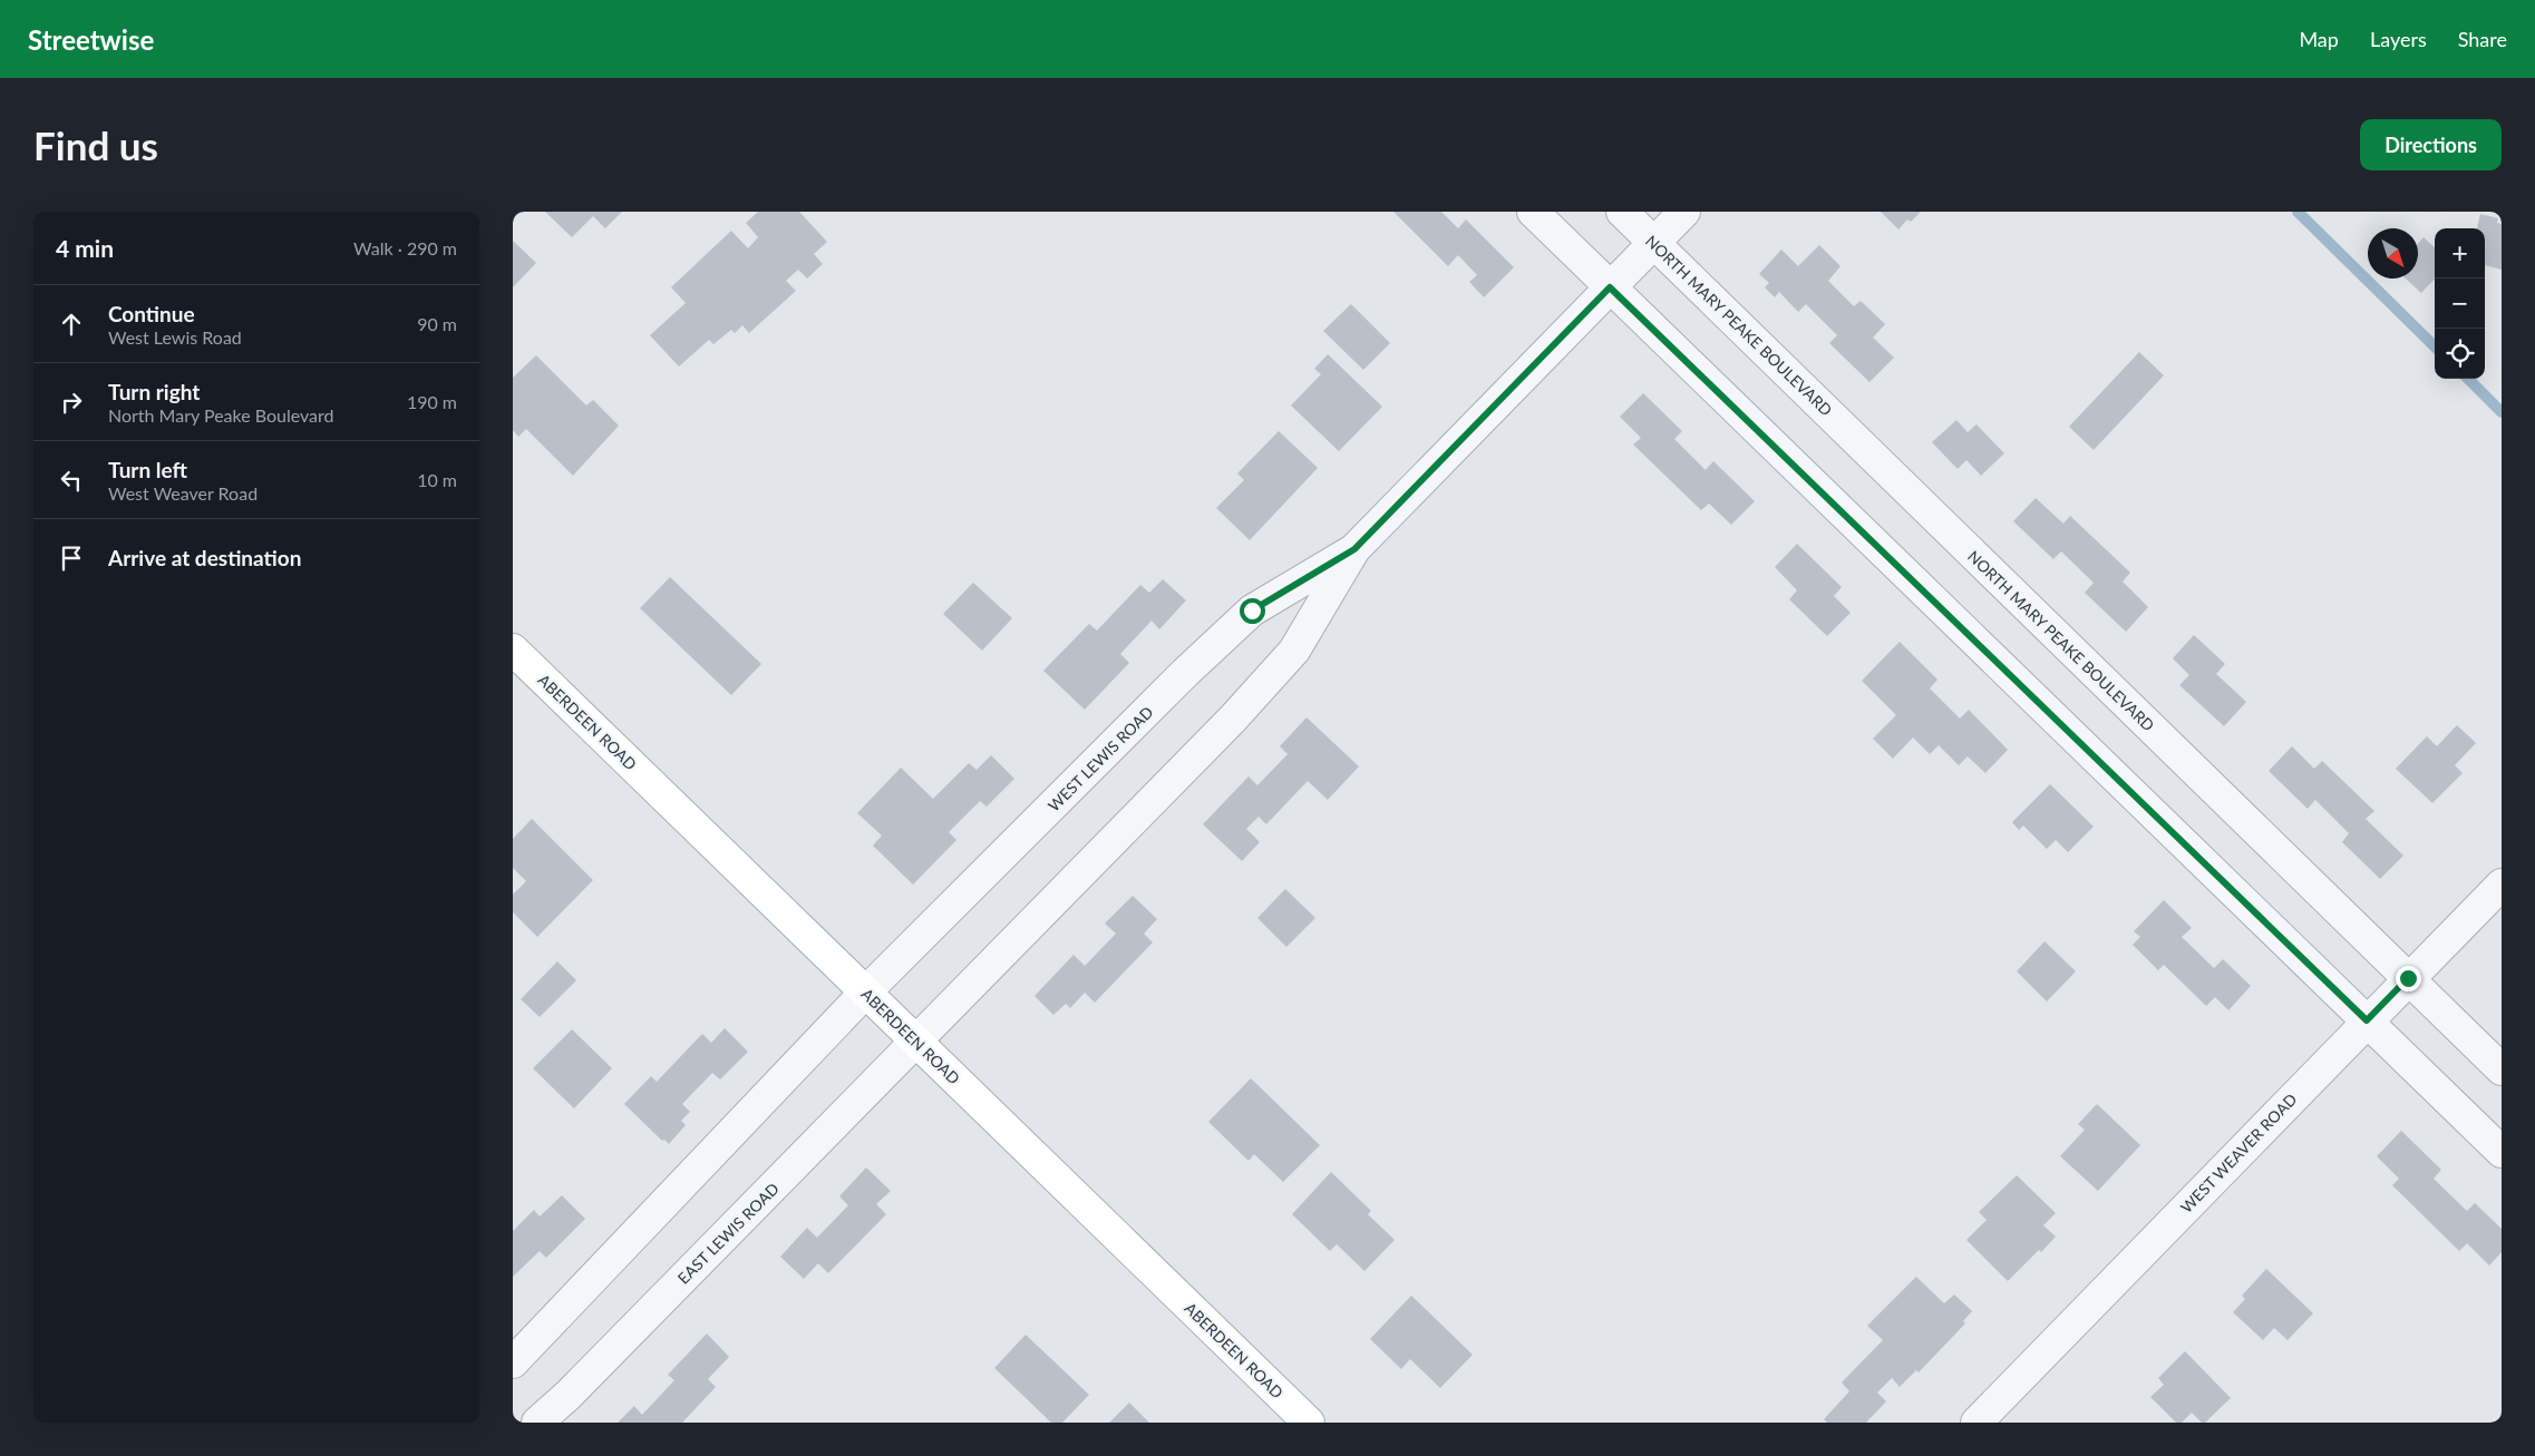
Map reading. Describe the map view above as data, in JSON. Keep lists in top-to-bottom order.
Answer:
{
  "streets": {
    "main road": ["ABERDEEN ROAD"],
    "street": [
      "NORTH MARY PEAKE BOULEVARD",
      "WEST LEWIS ROAD",
      "WEST WEAVER ROAD",
      "EAST LEWIS ROAD"
    ]
  },
  "crossings": [
    ["NORTH MARY PEAKE BOULEVARD", "WEST LEWIS ROAD"],
    ["NORTH MARY PEAKE BOULEVARD", "WEST WEAVER ROAD"],
    ["ABERDEEN ROAD", "WEST LEWIS ROAD"],
    ["ABERDEEN ROAD", "EAST LEWIS ROAD"],
    ["WEST LEWIS ROAD", "EAST LEWIS ROAD"]
  ],
  "north": "bottom right",
  "page": {
    "header": "Streetwise",
    "nav": ["Map", "Layers", "Share"],
    "buttons": "Directions",
    "title": "Find us",
    "heading": ["4 min", "Walk · 290 m"],
    "map_buttons": ["+", "−"],
    "list": [
      ["Continue", "West Lewis Road", "90 m"],
      ["Turn right", "North Mary Peake Boulevard", "190 m"],
      ["Turn left", "West Weaver Road", "10 m"],
      "Arrive at destination"
    ]
  }
}
